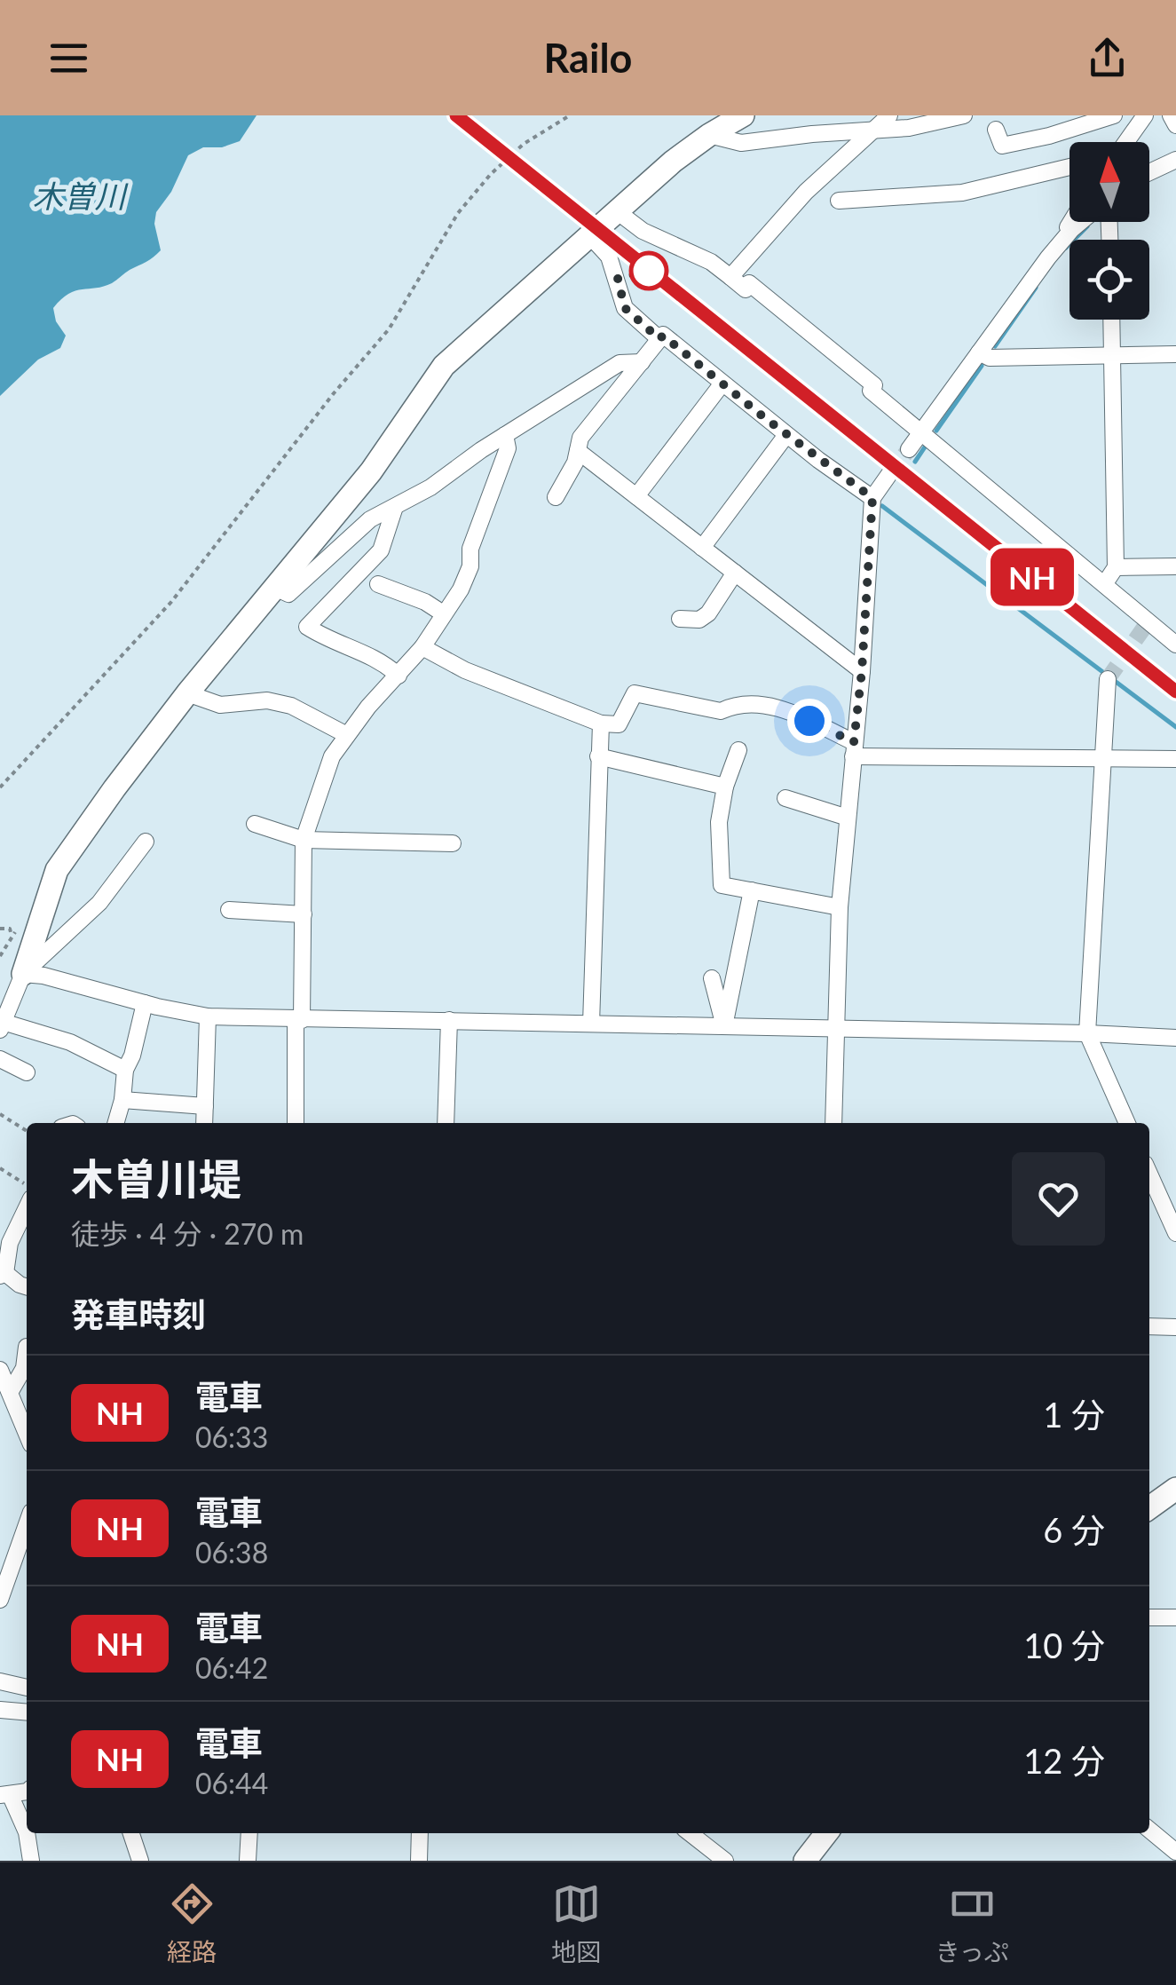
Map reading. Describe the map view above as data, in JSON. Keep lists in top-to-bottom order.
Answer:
{
  "water": ["木曽川"],
  "north": "top",
  "page": {
    "header": "Railo",
    "on_map": "NH",
    "heading": [
      ["木曽川堤", "徒歩 · 4 分 · 270 m"],
      "発車時刻"
    ],
    "list": [
      {
        "mark": "NH",
        "name": "電車",
        "note": "06:33",
        "value": "1 分"
      },
      {
        "mark": "NH",
        "name": "電車",
        "note": "06:38",
        "value": "6 分"
      },
      {
        "mark": "NH",
        "name": "電車",
        "note": "06:42",
        "value": "10 分"
      },
      {
        "mark": "NH",
        "name": "電車",
        "note": "06:44",
        "value": "12 分"
      }
    ],
    "tabs": ["経路", "地図", "きっぷ"]
  }
}
